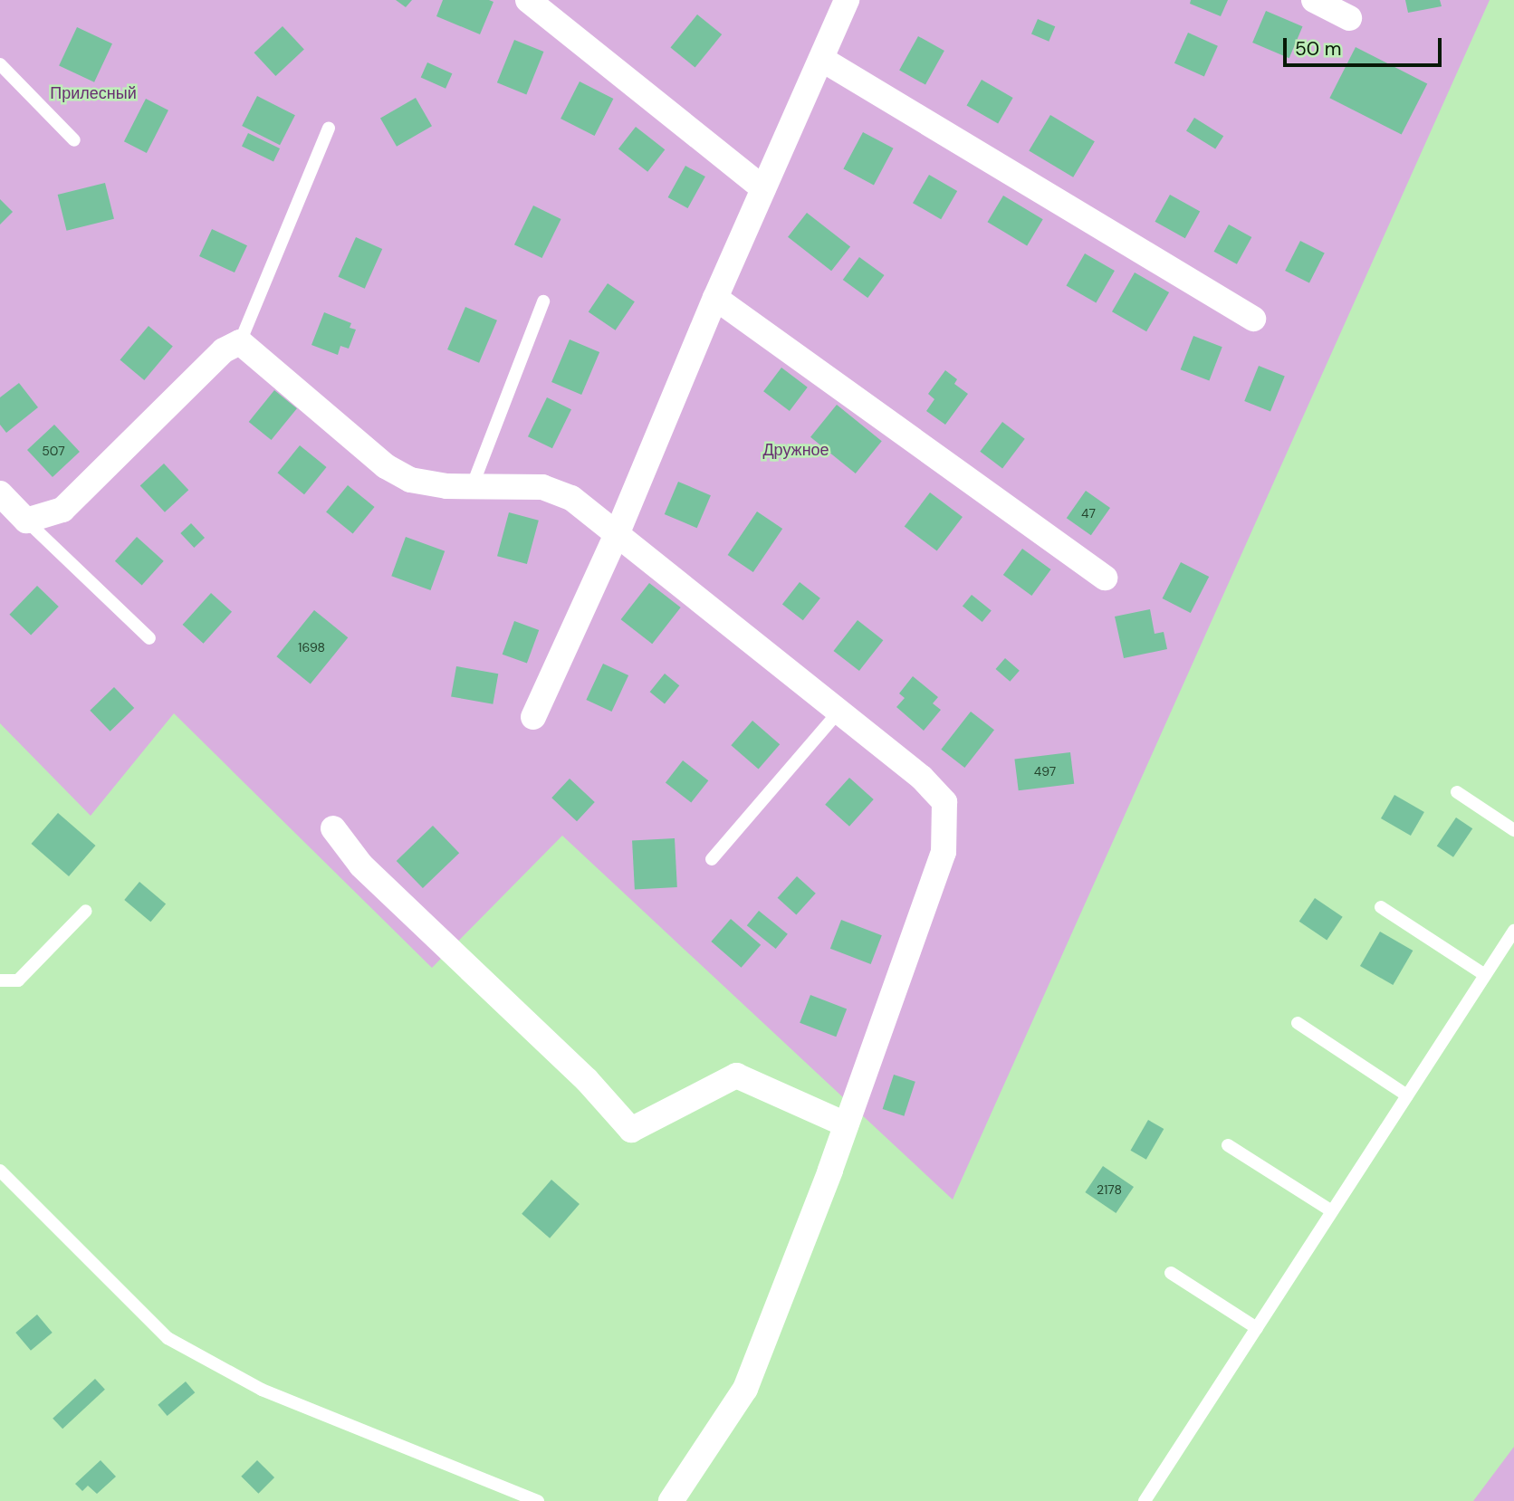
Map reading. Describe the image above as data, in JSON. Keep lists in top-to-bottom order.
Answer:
{
  "parks": ["Прилесный", "Дружное"],
  "house_numbers": [
    "507",
    "47",
    "1698",
    "497",
    "2178"
  ],
  "scale_bar": "50 m"
}
